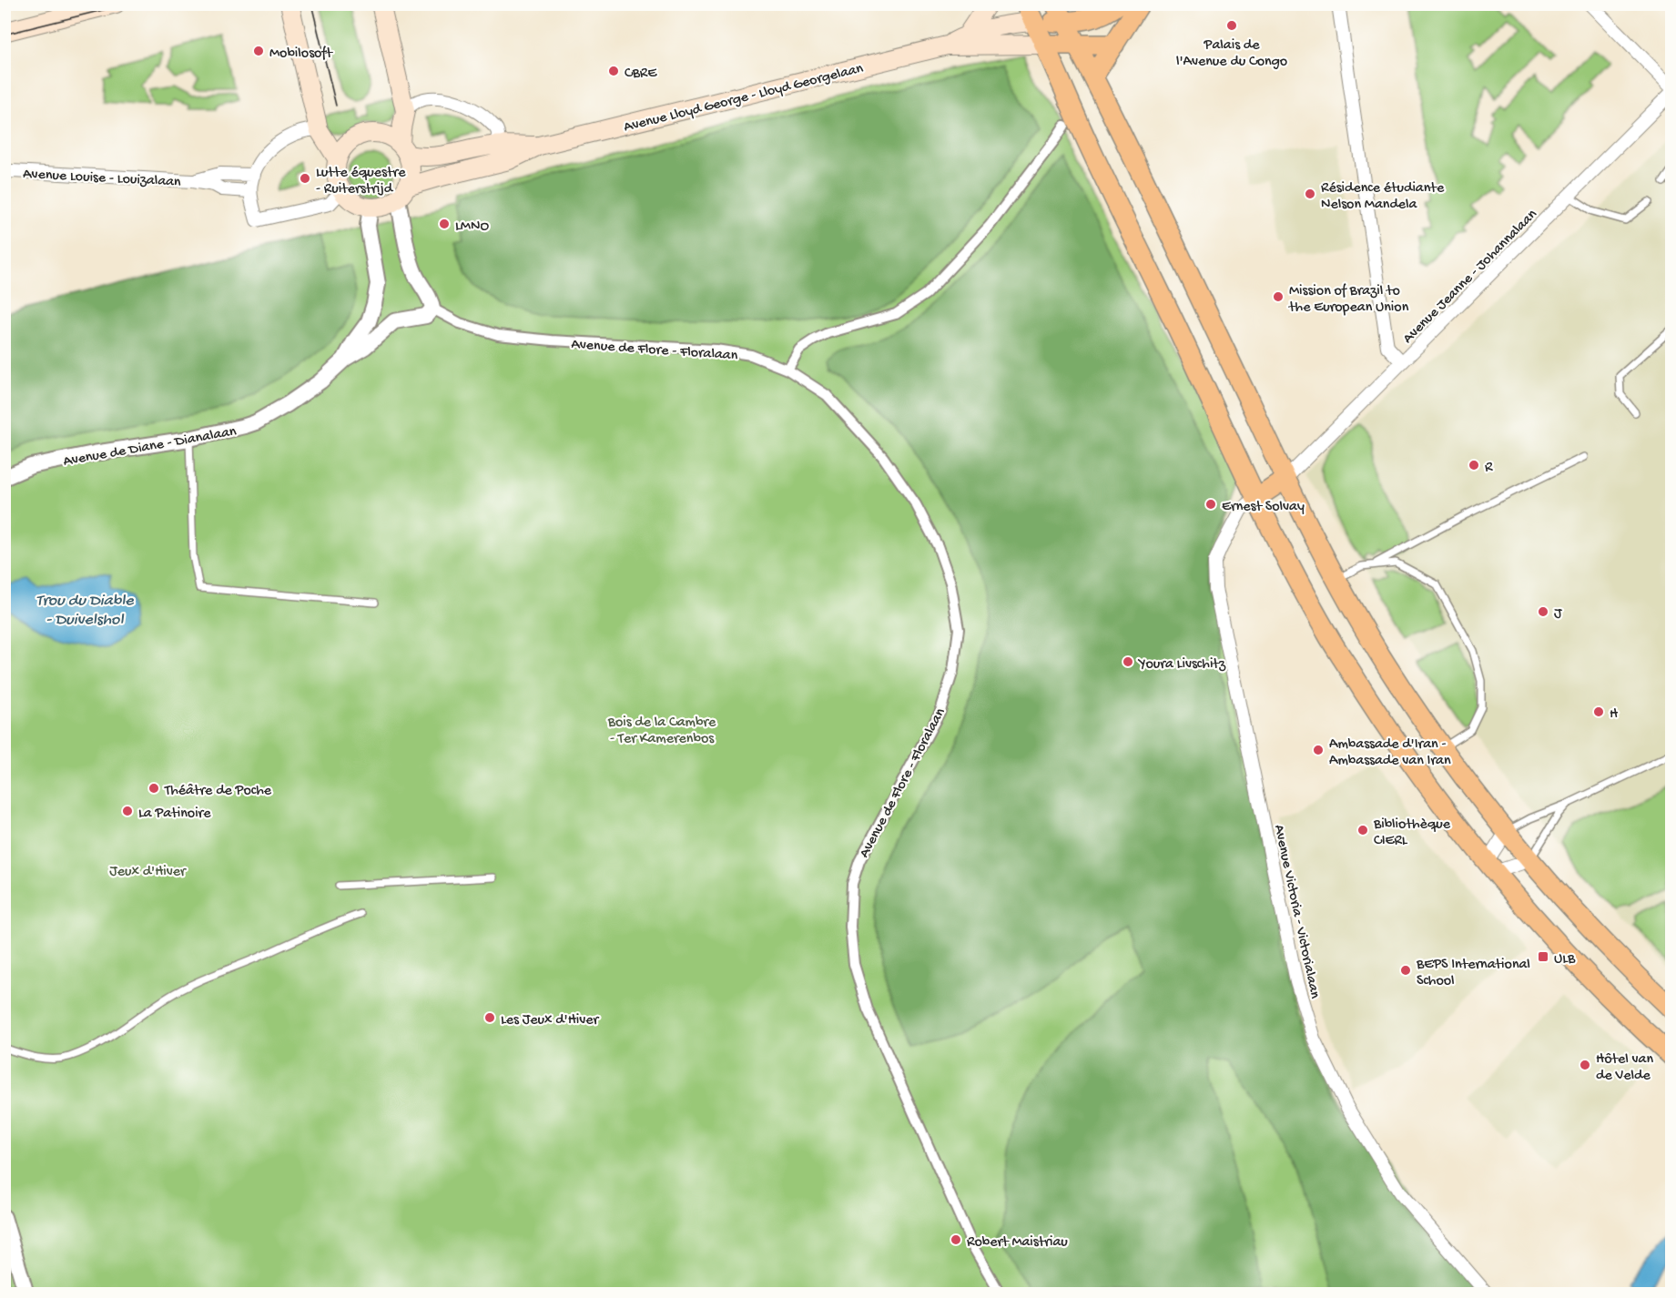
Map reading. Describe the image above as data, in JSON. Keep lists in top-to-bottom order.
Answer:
{
  "streets": {
    "main road": ["Avenue Lloyd George - Lloyd Georgelaan"],
    "street": [
      "Avenue Louise - Louizalaan",
      "Avenue Jeanne - Johannalaan",
      "Avenue de Flore - Floralaan",
      "Avenue de Diane - Dianalaan",
      "Avenue Victoria - Victorialaan"
    ]
  },
  "crossings": [
    ["Avenue Lloyd George - Lloyd Georgelaan", "Avenue de Diane - Dianalaan"]
  ],
  "water": ["Trou du Diable - Duivelshol"],
  "parks": ["Bois de la Cambre - Ter Kamerenbos", "Jeux d'Hiver"],
  "places": {
    "other": [
      "Palais de l'Avenue du Congo",
      "Mobilosoft",
      "CBRE",
      "Lutte équestre - Ruiterstrijd",
      "Résidence étudiante Nelson Mandela",
      "LMNO",
      "Mission of Brazil to the European Union",
      "R",
      "Ernest Solvay",
      "J",
      "Youra Livschitz",
      "H",
      "Ambassade d'Iran - Ambassade van Iran",
      "Théâtre de Poche",
      "La Patinoire",
      "Bibliothèque CIERL",
      "BEPS International School",
      "Les Jeux d'Hiver",
      "Hôtel van de Velde",
      "Robert Maistriau"
    ],
    "transit": ["ULB"]
  }
}
